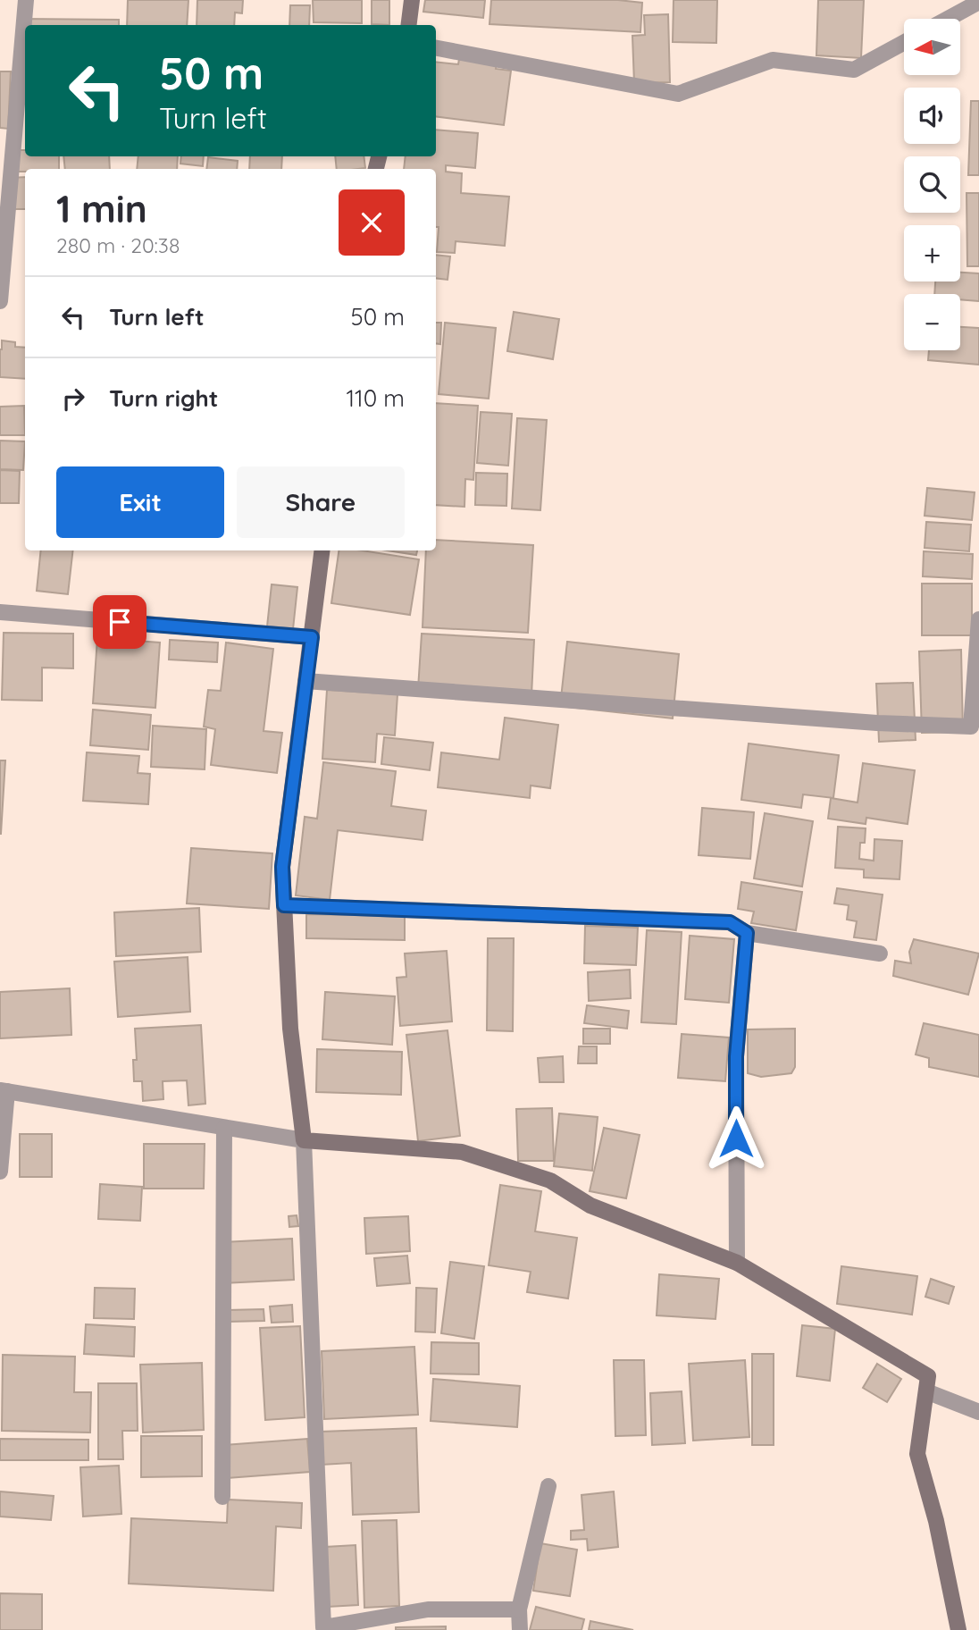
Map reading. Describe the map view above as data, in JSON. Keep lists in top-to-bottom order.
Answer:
{
  "north": "left",
  "page": {
    "map_buttons": ["+", "−"],
    "turn": ["50 m", "Turn left"],
    "heading": ["1 min", "280 m · 20:38"],
    "list": [
      {
        "name": "Turn left",
        "value": "50 m"
      },
      {
        "name": "Turn right",
        "value": "110 m"
      }
    ],
    "buttons": ["Exit", "Share"]
  }
}
